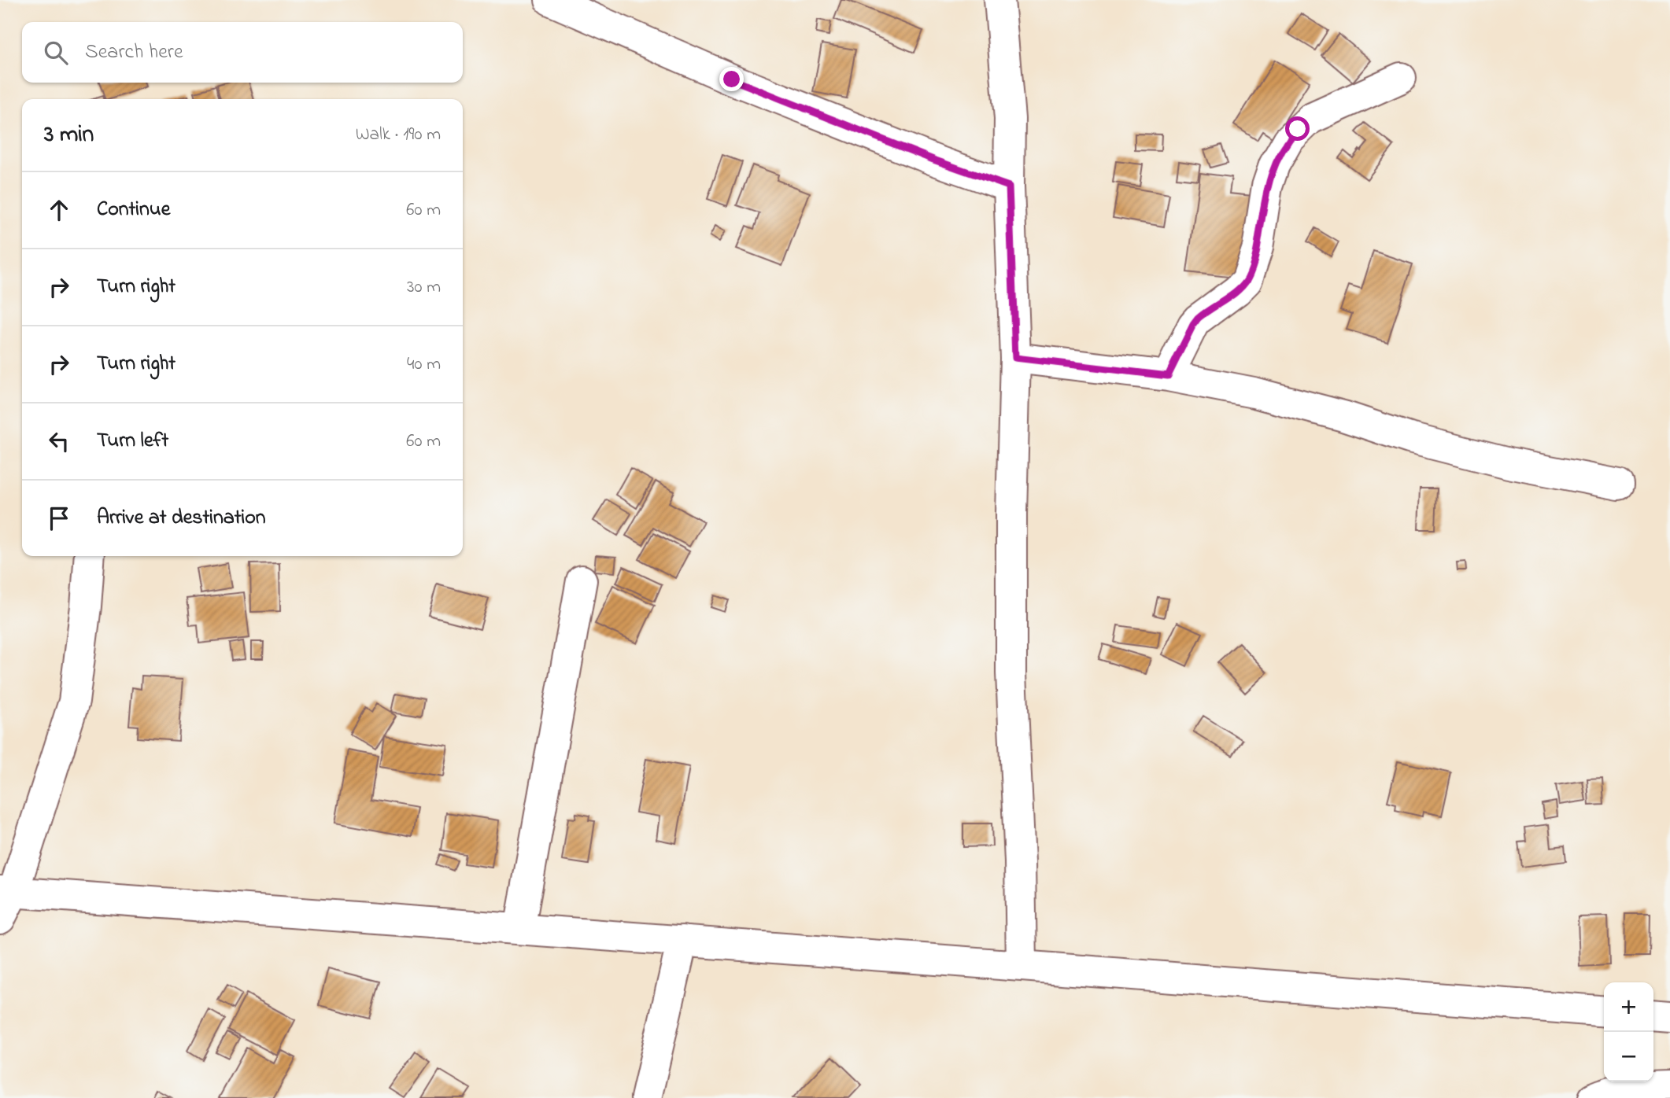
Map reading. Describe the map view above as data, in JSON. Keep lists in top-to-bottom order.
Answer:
{
  "page": {
    "search": "Search here",
    "heading": ["3 min", "Walk · 190 m"],
    "list": [
      ["Continue", "60 m"],
      ["Turn right", "30 m"],
      ["Turn right", "40 m"],
      ["Turn left", "60 m"],
      "Arrive at destination"
    ],
    "map_buttons": ["+", "−"]
  }
}
